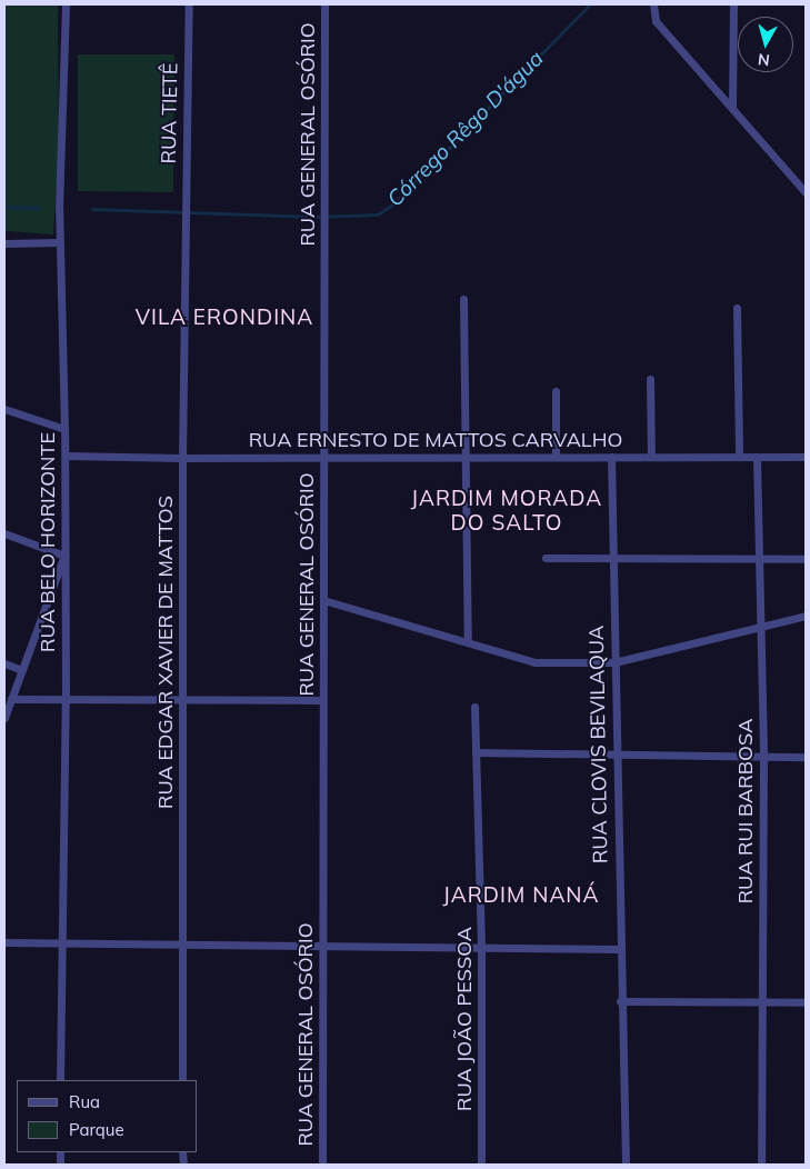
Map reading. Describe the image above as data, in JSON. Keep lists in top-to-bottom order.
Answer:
{
  "streets": {
    "street": [
      "RUA TIETÊ",
      "RUA GENERAL OSÓRIO",
      "RUA ERNESTO DE MATTOS CARVALHO",
      "RUA BELO HORIZONTE",
      "RUA EDGAR XAVIER DE MATTOS",
      "RUA CLOVIS BEVILAQUA",
      "RUA RUI BARBOSA",
      "RUA JOÃO PESSOA"
    ]
  },
  "crossings": [
    ["RUA TIETÊ", "RUA EDGAR XAVIER DE MATTOS"],
    ["RUA GENERAL OSÓRIO", "RUA ERNESTO DE MATTOS CARVALHO"],
    ["RUA ERNESTO DE MATTOS CARVALHO", "RUA BELO HORIZONTE"],
    ["RUA ERNESTO DE MATTOS CARVALHO", "RUA EDGAR XAVIER DE MATTOS"],
    ["RUA ERNESTO DE MATTOS CARVALHO", "RUA CLOVIS BEVILAQUA"],
    ["RUA ERNESTO DE MATTOS CARVALHO", "RUA RUI BARBOSA"]
  ],
  "districts": ["VILA ERONDINA", "JARDIM MORADA DO SALTO", "JARDIM NANÁ"],
  "water": ["Córrego Rêgo D'água"],
  "legend": ["Rua", "Parque"],
  "north": "bottom"
}
